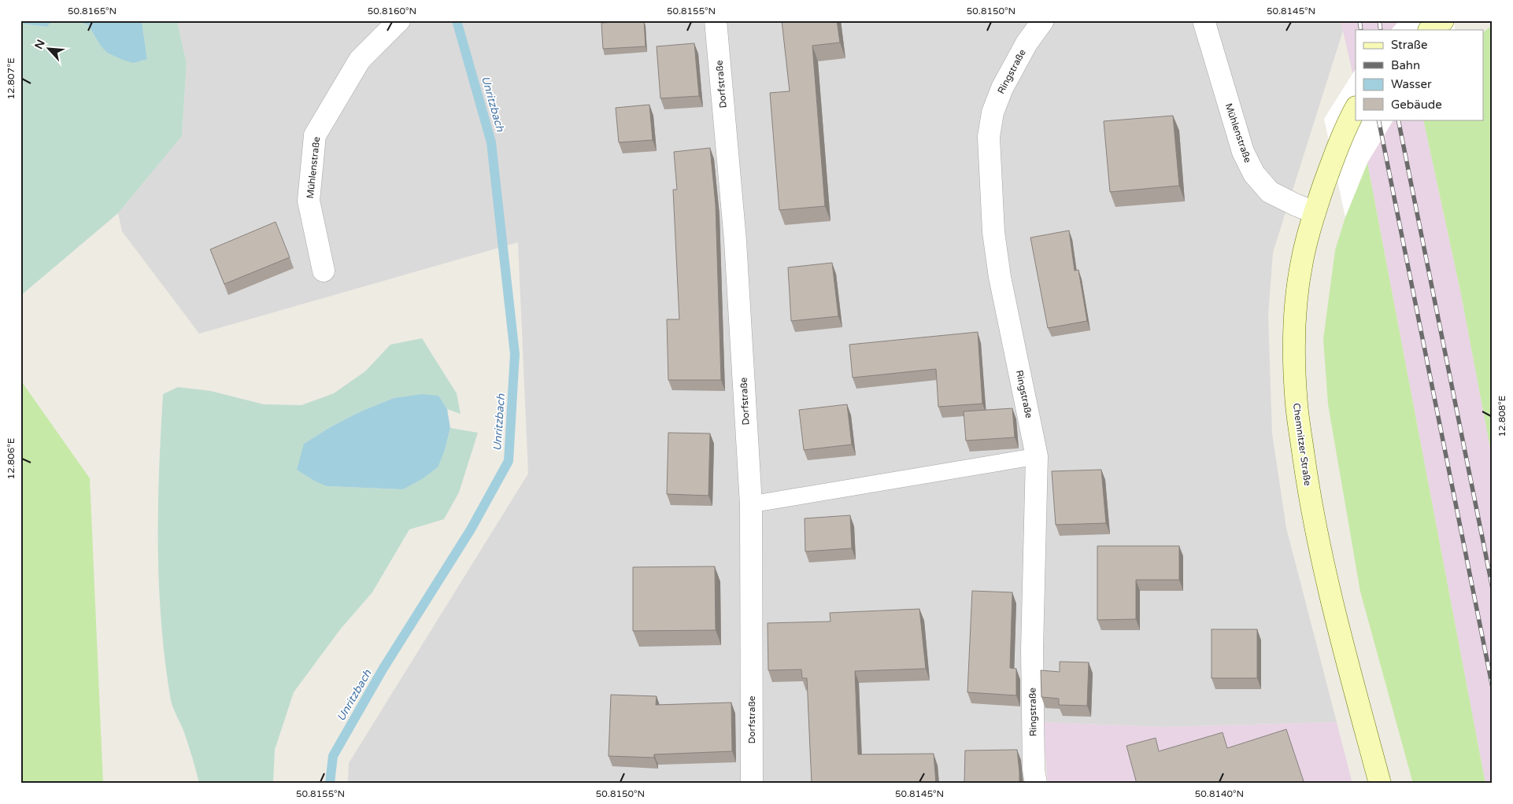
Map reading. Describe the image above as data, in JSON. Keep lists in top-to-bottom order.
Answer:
{
  "streets": {
    "main road": ["Chemnitzer Straße"],
    "street": ["Ringstraße", "Dorfstraße", "Mühlenstraße"]
  },
  "crossings": [
    ["Mühlenstraße", "Chemnitzer Straße"]
  ],
  "water": ["Unritzbach"],
  "legend": [
    "Straße",
    "Bahn",
    "Wasser",
    "Gebäude"
  ],
  "north": "top left",
  "coordinates": [
    "50.8165°N",
    "50.8160°N",
    "50.8155°N",
    "50.8150°N",
    "50.8145°N",
    "12.807°E",
    "12.808°E",
    "12.806°E",
    "50.8140°N"
  ]
}
